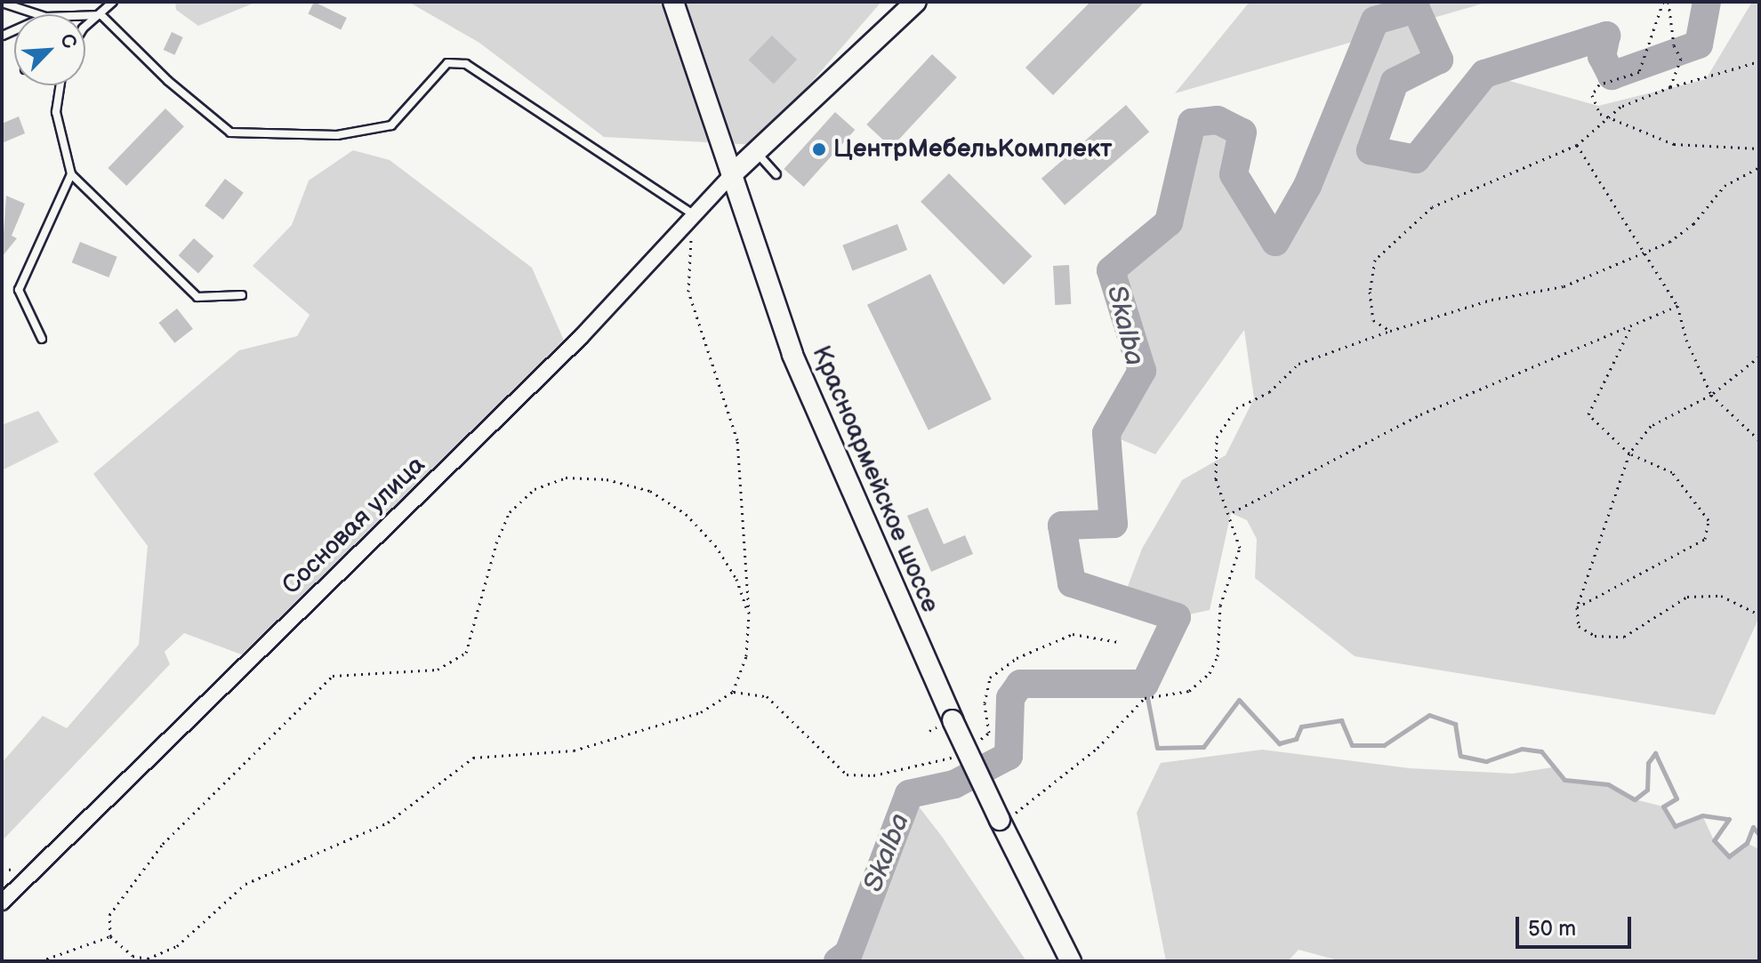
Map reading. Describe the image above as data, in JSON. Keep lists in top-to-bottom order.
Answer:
{
  "streets": {
    "main road": ["Красноармейское шоссе"],
    "street": ["Сосновая улица"]
  },
  "crossings": [
    ["Красноармейское шоссе", "Сосновая улица"]
  ],
  "water": ["Skalba"],
  "places": ["ЦентрМебельКомплект"],
  "scale_bar": "50 m",
  "north": "top right"
}
